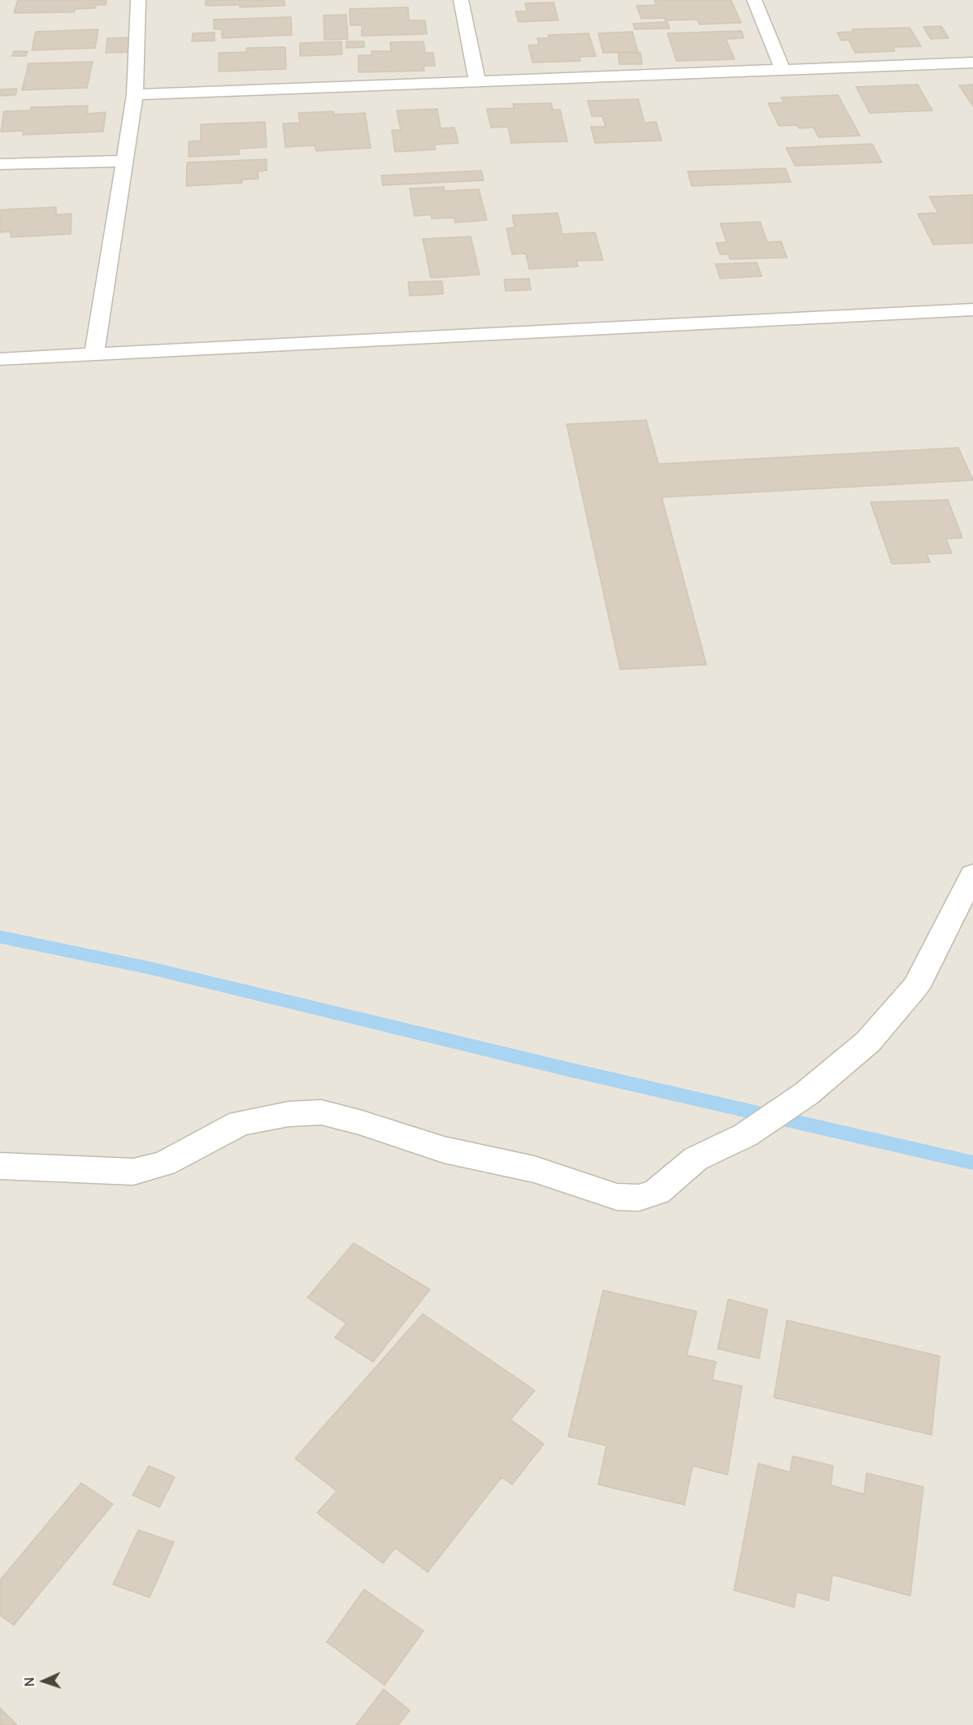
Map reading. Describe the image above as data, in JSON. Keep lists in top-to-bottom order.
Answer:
{
  "north": "left"
}
